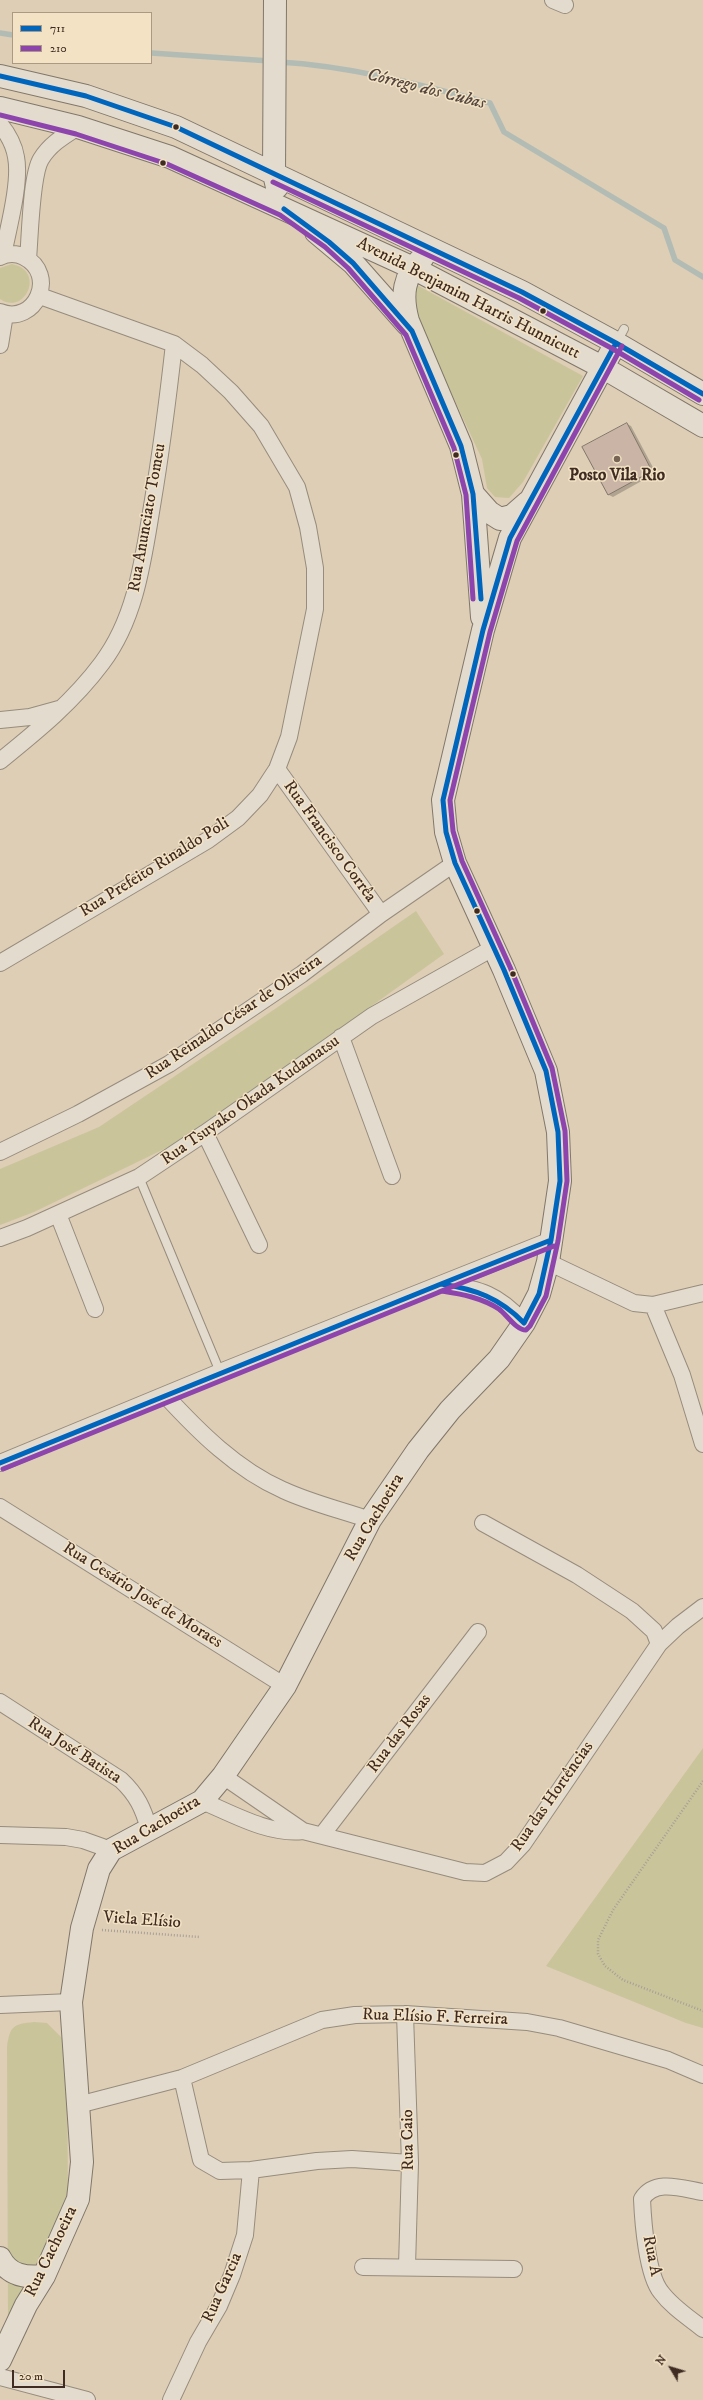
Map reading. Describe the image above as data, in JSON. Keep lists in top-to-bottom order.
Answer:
{
  "streets": {
    "main road": ["Avenida Benjamim Harris Hunnicutt", "Rua Cachoeira"],
    "street": [
      "Rua Anunciato Tomeu",
      "Rua Francisco Corrêa",
      "Rua Prefeito Rinaldo Poli",
      "Rua Reinaldo César de Oliveira",
      "Rua Tsuyako Okada Kudamatsu",
      "Rua Cesário José de Moraes",
      "Rua das Rosas",
      "Rua José Batista",
      "Rua das Hortências",
      "Rua Elísio F. Ferreira",
      "Rua Caio",
      "Rua A",
      "Rua Garcia"
    ],
    "path": ["Viela Elísio"]
  },
  "crossings": [
    ["Avenida Benjamim Harris Hunnicutt", "Rua Cachoeira"],
    ["Rua Anunciato Tomeu", "Rua Prefeito Rinaldo Poli"],
    ["Rua Francisco Corrêa", "Rua Prefeito Rinaldo Poli"],
    ["Rua Francisco Corrêa", "Rua Reinaldo César de Oliveira"],
    ["Rua Reinaldo César de Oliveira", "Rua Cachoeira"],
    ["Rua Tsuyako Okada Kudamatsu", "Rua Cachoeira"],
    ["Rua Cachoeira", "Rua Cesário José de Moraes"],
    ["Rua Cachoeira", "Rua José Batista"],
    ["Rua Cachoeira", "Rua das Hortências"],
    ["Rua Cachoeira", "Viela Elísio"],
    ["Rua Cachoeira", "Rua Elísio F. Ferreira"],
    ["Rua das Rosas", "Rua das Hortências"],
    ["Rua Elísio F. Ferreira", "Rua Caio"]
  ],
  "water": ["Córrego dos Cubas"],
  "places": ["Posto Vila Rio"],
  "lines": ["transit line 711", "transit line 210"],
  "legend": ["711", "210"],
  "scale_bar": "20 m",
  "north": "top left"
}
